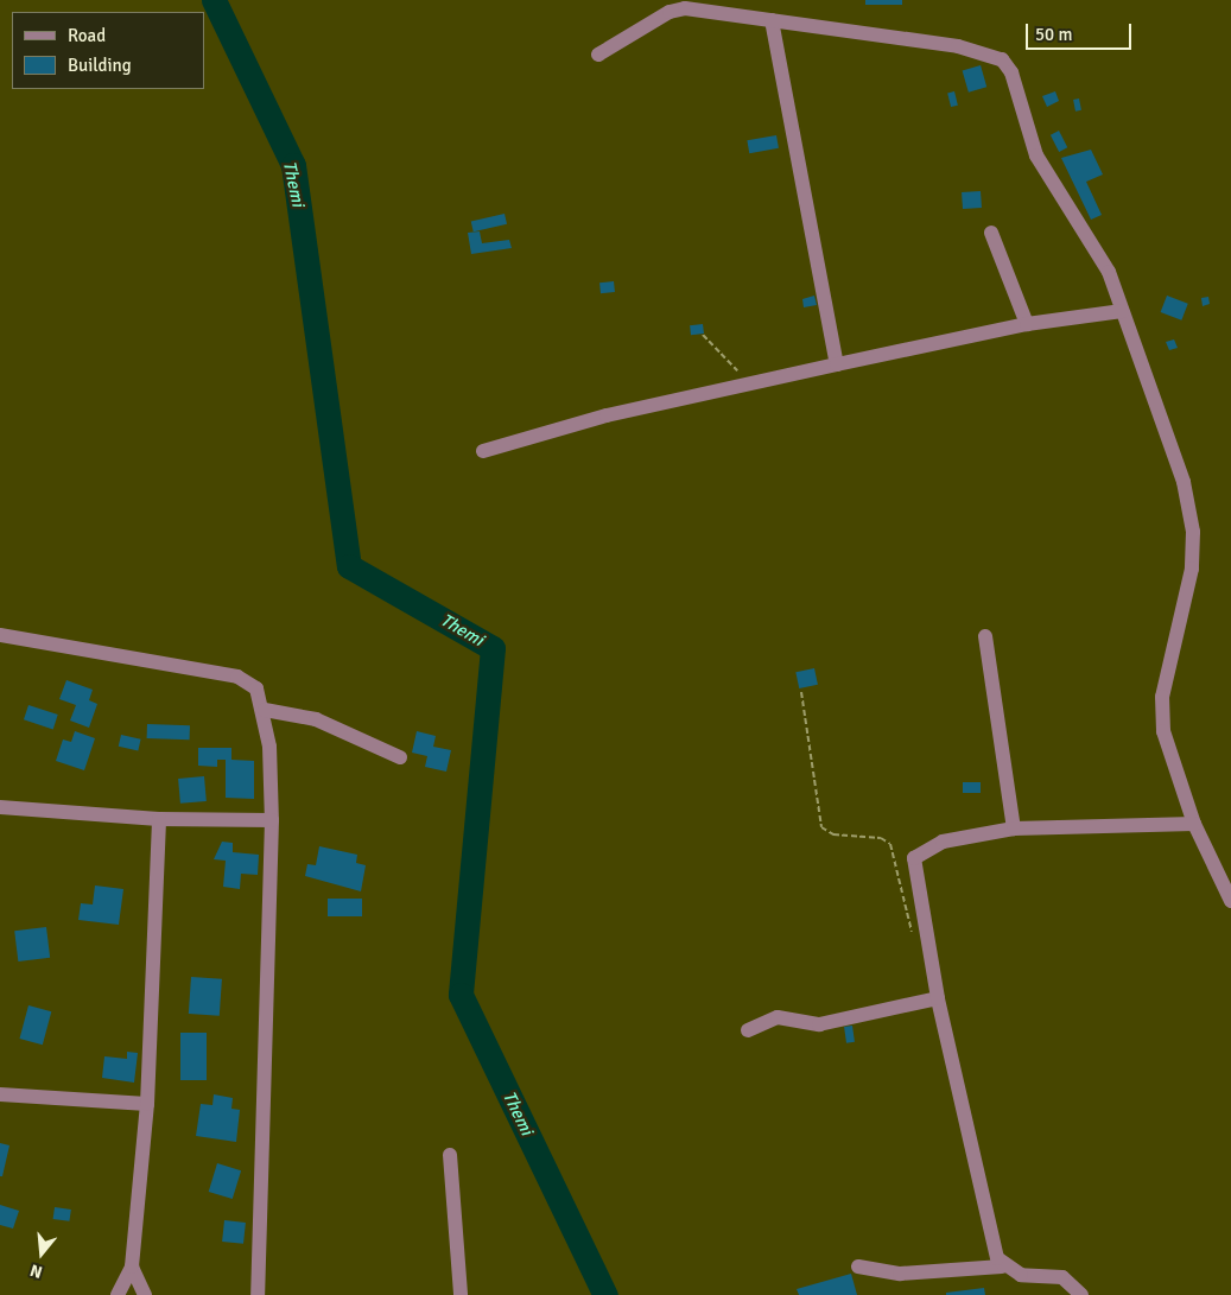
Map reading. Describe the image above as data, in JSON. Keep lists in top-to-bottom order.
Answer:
{
  "water": ["Themi"],
  "legend": ["Road", "Building"],
  "scale_bar": "50 m",
  "north": "bottom"
}
